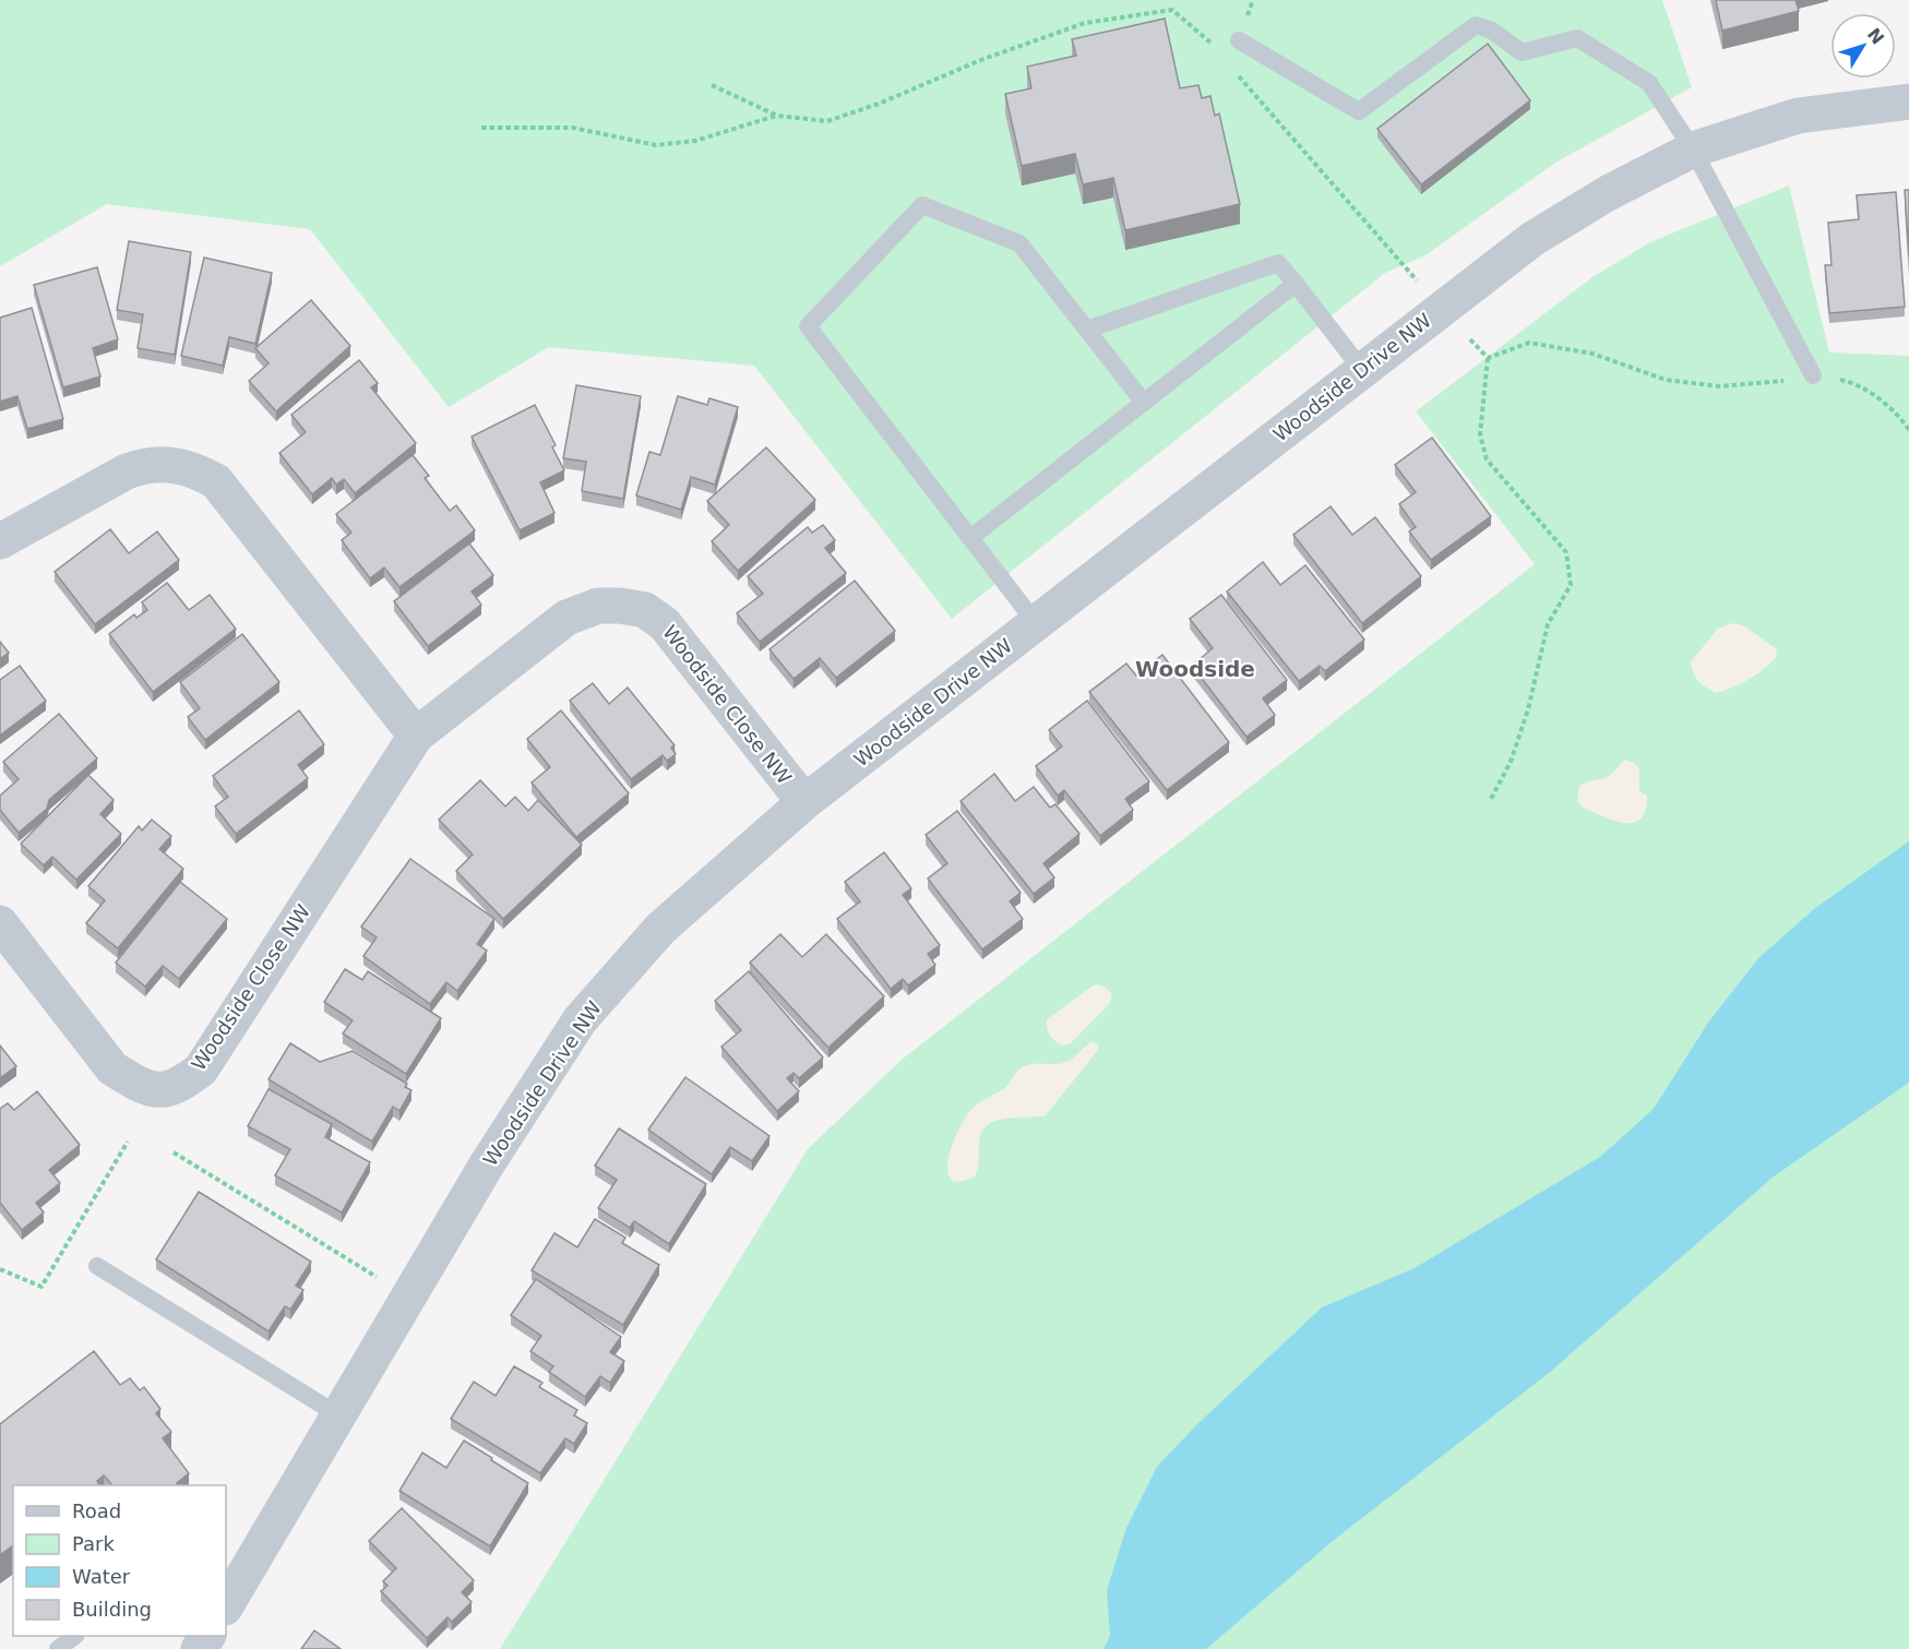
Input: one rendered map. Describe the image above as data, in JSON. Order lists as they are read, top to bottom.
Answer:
{
  "streets": {
    "street": ["Woodside Drive NW", "Woodside Close NW"]
  },
  "crossings": [
    ["Woodside Drive NW", "Woodside Close NW"]
  ],
  "districts": ["Woodside"],
  "legend": [
    "Road",
    "Park",
    "Water",
    "Building"
  ],
  "north": "top right"
}
